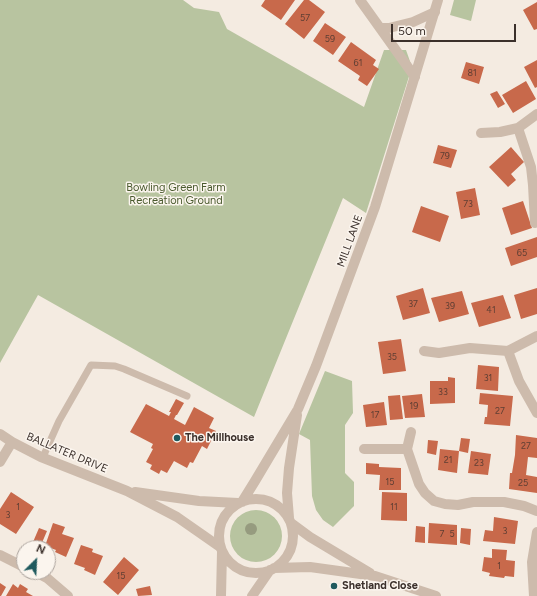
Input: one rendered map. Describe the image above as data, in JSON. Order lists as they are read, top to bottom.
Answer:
{
  "streets": {
    "street": ["MILL LANE", "BALLATER DRIVE"]
  },
  "crossings": [
    ["MILL LANE", "BALLATER DRIVE"]
  ],
  "parks": ["Bowling Green Farm Recreation Ground"],
  "places": ["The Millhouse", "Shetland Close"],
  "house_numbers": [
    "57",
    "59",
    "61",
    "81",
    "79",
    "73",
    "65",
    "37",
    "39",
    "41",
    "35",
    "31",
    "33",
    "19",
    "27",
    "17",
    "27",
    "21",
    "23",
    "15",
    "25",
    "1",
    "11",
    "3",
    "3",
    "7",
    "5",
    "1",
    "15"
  ],
  "scale_bar": "50 m",
  "north": "top right"
}
